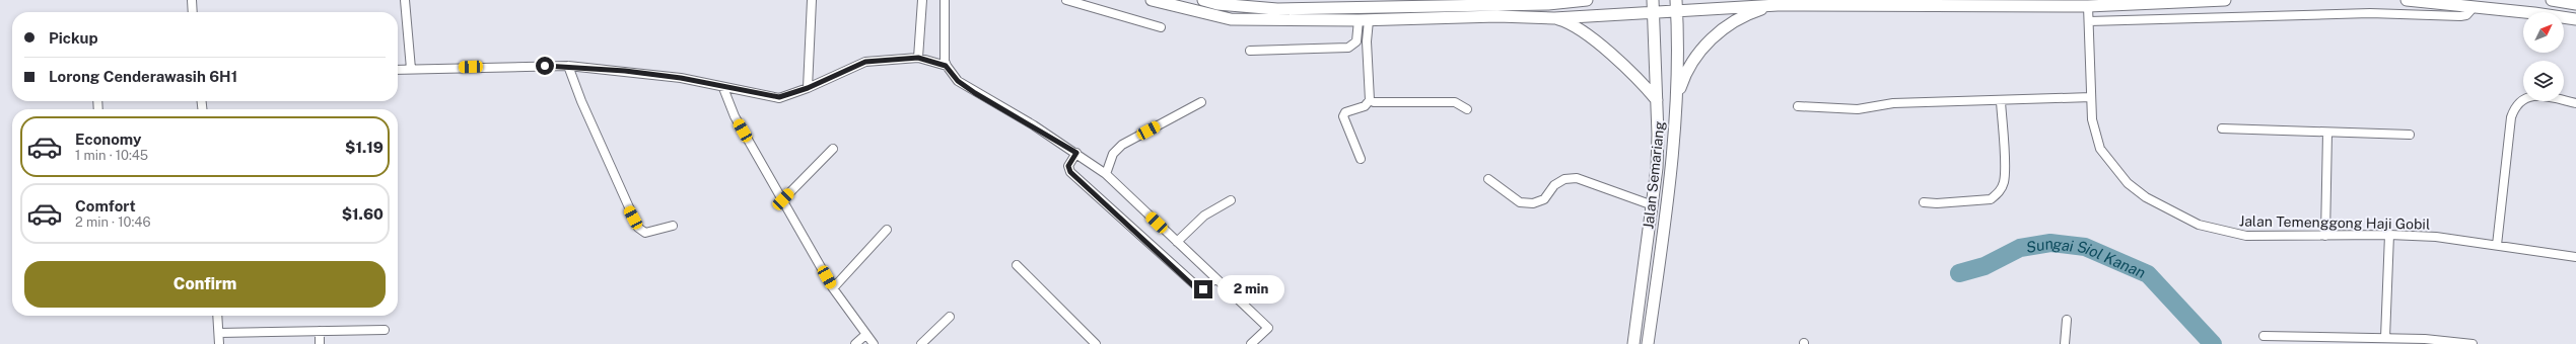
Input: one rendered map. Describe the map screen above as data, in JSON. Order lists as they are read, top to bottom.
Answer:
{
  "streets": {
    "main road": ["Jalan Semariang"],
    "street": ["Jalan Temenggong Haji Gobil"]
  },
  "water": ["Sungai Siol Kanan"],
  "north": "top right",
  "page": {
    "banner": ["Pickup", "Lorong Cenderawasih 6H1"],
    "list": [
      {
        "name": "Economy",
        "note": "1 min · 10:45",
        "value": "$1.19"
      },
      {
        "name": "Comfort",
        "note": "2 min · 10:46",
        "value": "$1.60"
      }
    ],
    "buttons": "Confirm",
    "bubble": "2 min"
  }
}
